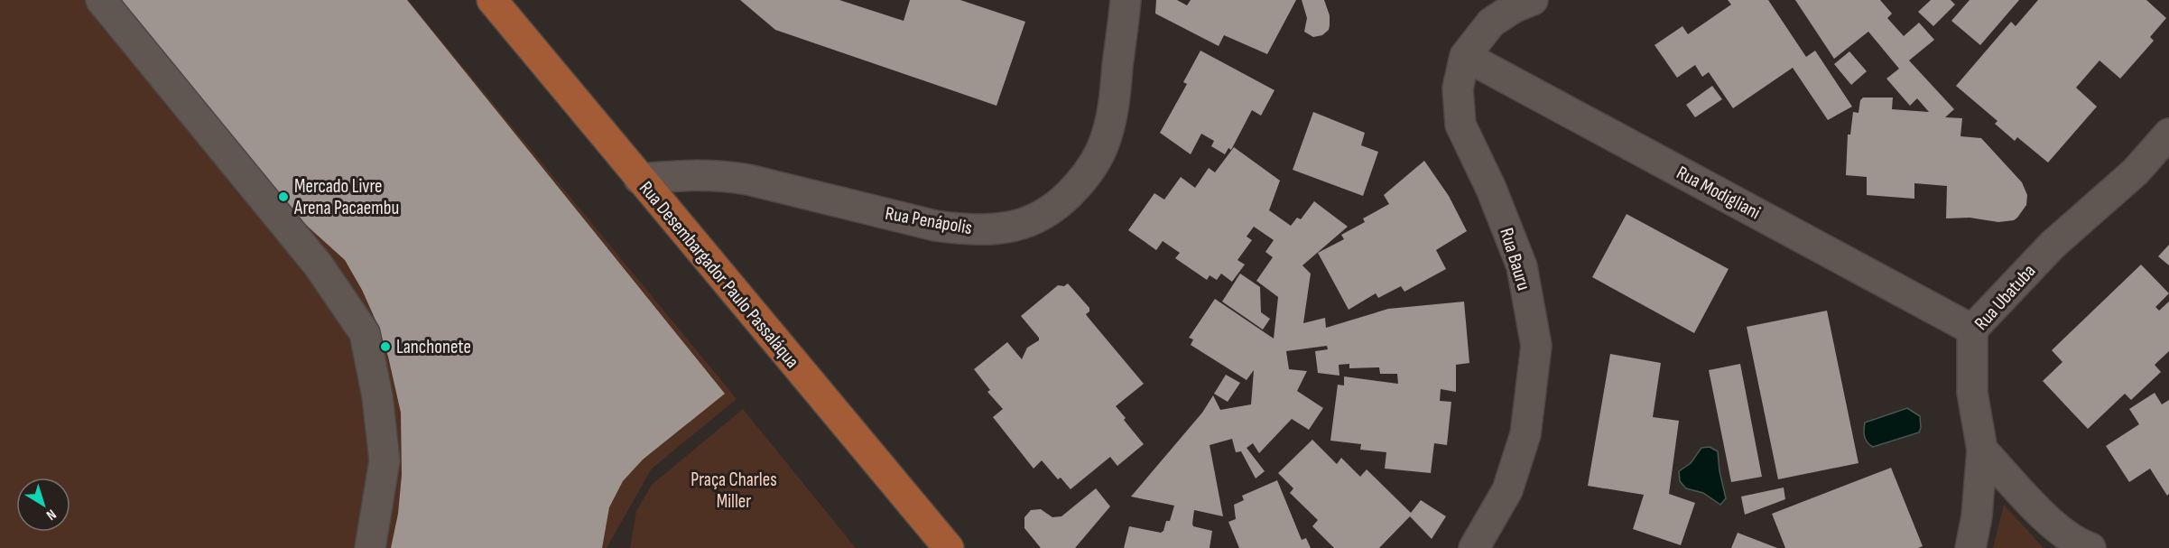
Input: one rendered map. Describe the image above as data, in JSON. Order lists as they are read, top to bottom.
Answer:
{
  "streets": {
    "main road": ["Rua Desembargador Paulo Passaláqua"],
    "street": [
      "Rua Modigliani",
      "Rua Penápolis",
      "Rua Bauru",
      "Rua Ubatuba"
    ]
  },
  "crossings": [
    ["Rua Modigliani", "Rua Bauru"],
    ["Rua Modigliani", "Rua Ubatuba"],
    ["Rua Penápolis", "Rua Desembargador Paulo Passaláqua"]
  ],
  "parks": ["Praça Charles Miller"],
  "places": ["Mercado Livre Arena Pacaembu", "Lanchonete"],
  "north": "bottom right"
}
